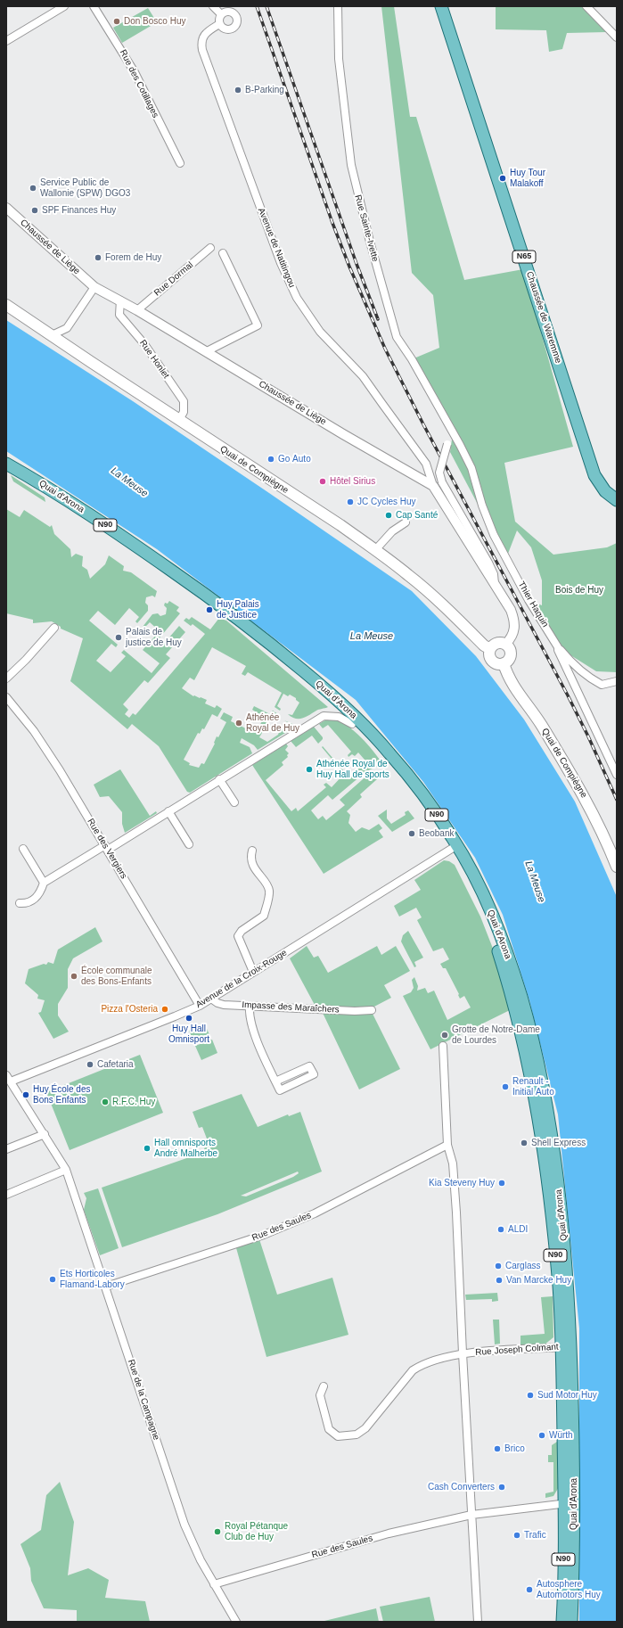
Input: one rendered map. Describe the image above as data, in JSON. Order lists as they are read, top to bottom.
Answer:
{
  "streets": {
    "main road": [
      "N65",
      "Chaussée de Waremme",
      "Quai de Compiègne",
      "Quai d'Arona",
      "N90"
    ],
    "street": [
      "Rue des Cotillages",
      "Rue Sainte-Ivette",
      "Chaussée de Liège",
      "Avenue de Natitingou",
      "Rue Dormal",
      "Rue Honlet",
      "Thier Haquin",
      "Rue des Vergiers",
      "Avenue de la Croix-Rouge",
      "Impasse des Maraîchers",
      "Rue des Saules",
      "Rue Joseph Colmant",
      "Rue de la Campagne"
    ]
  },
  "crossings": [
    ["Rue Sainte-Ivette", "Thier Haquin"],
    ["Chaussée de Liège", "Avenue de Natitingou"],
    ["Chaussée de Liège", "Rue Dormal"],
    ["Chaussée de Liège", "Rue Honlet"],
    ["Chaussée de Liège", "Quai de Compiègne"],
    ["Rue Honlet", "Quai de Compiègne"],
    ["Quai d'Arona", "Avenue de la Croix-Rouge"],
    ["Quai d'Arona", "Rue des Saules"],
    ["Quai d'Arona", "Rue Joseph Colmant"],
    ["Rue des Vergiers", "Avenue de la Croix-Rouge"],
    ["Avenue de la Croix-Rouge", "Impasse des Maraîchers"],
    ["Avenue de la Croix-Rouge", "Rue de la Campagne"],
    ["Rue des Saules", "Rue de la Campagne"]
  ],
  "water": ["La Meuse"],
  "parks": ["Bois de Huy"],
  "places": [
    "Don Bosco Huy",
    "B-Parking",
    "Huy Tour Malakoff",
    "Service Public de Wallonie (SPW) DGO3",
    "SPF Finances Huy",
    "Forem de Huy",
    "Go Auto",
    "Hôtel Sirius",
    "JC Cycles Huy",
    "Cap Santé",
    "Huy Palais de Justice",
    "Palais de justice de Huy",
    "Athénée Royal de Huy",
    "Athénée Royal de Huy Hall de sports",
    "Beobank",
    "École communale des Bons-Enfants",
    "Pizza l'Osteria",
    "Huy Hall Omnisport",
    "Grotte de Notre-Dame de Lourdes",
    "Cafetaria",
    "Renault - Initial Auto",
    "Huy École des Bons Enfants",
    "R.F.C. Huy",
    "Shell Express",
    "Hall omnisports André Malherbe",
    "Kia Steveny Huy",
    "ALDI",
    "Carglass",
    "Ets Horticoles Flamand-Labory",
    "Van Marcke Huy",
    "Sud Motor Huy",
    "Würth",
    "Brico",
    "Cash Converters",
    "Royal Pétanque Club de Huy",
    "Trafic",
    "Autosphere Automotors Huy"
  ]
}
